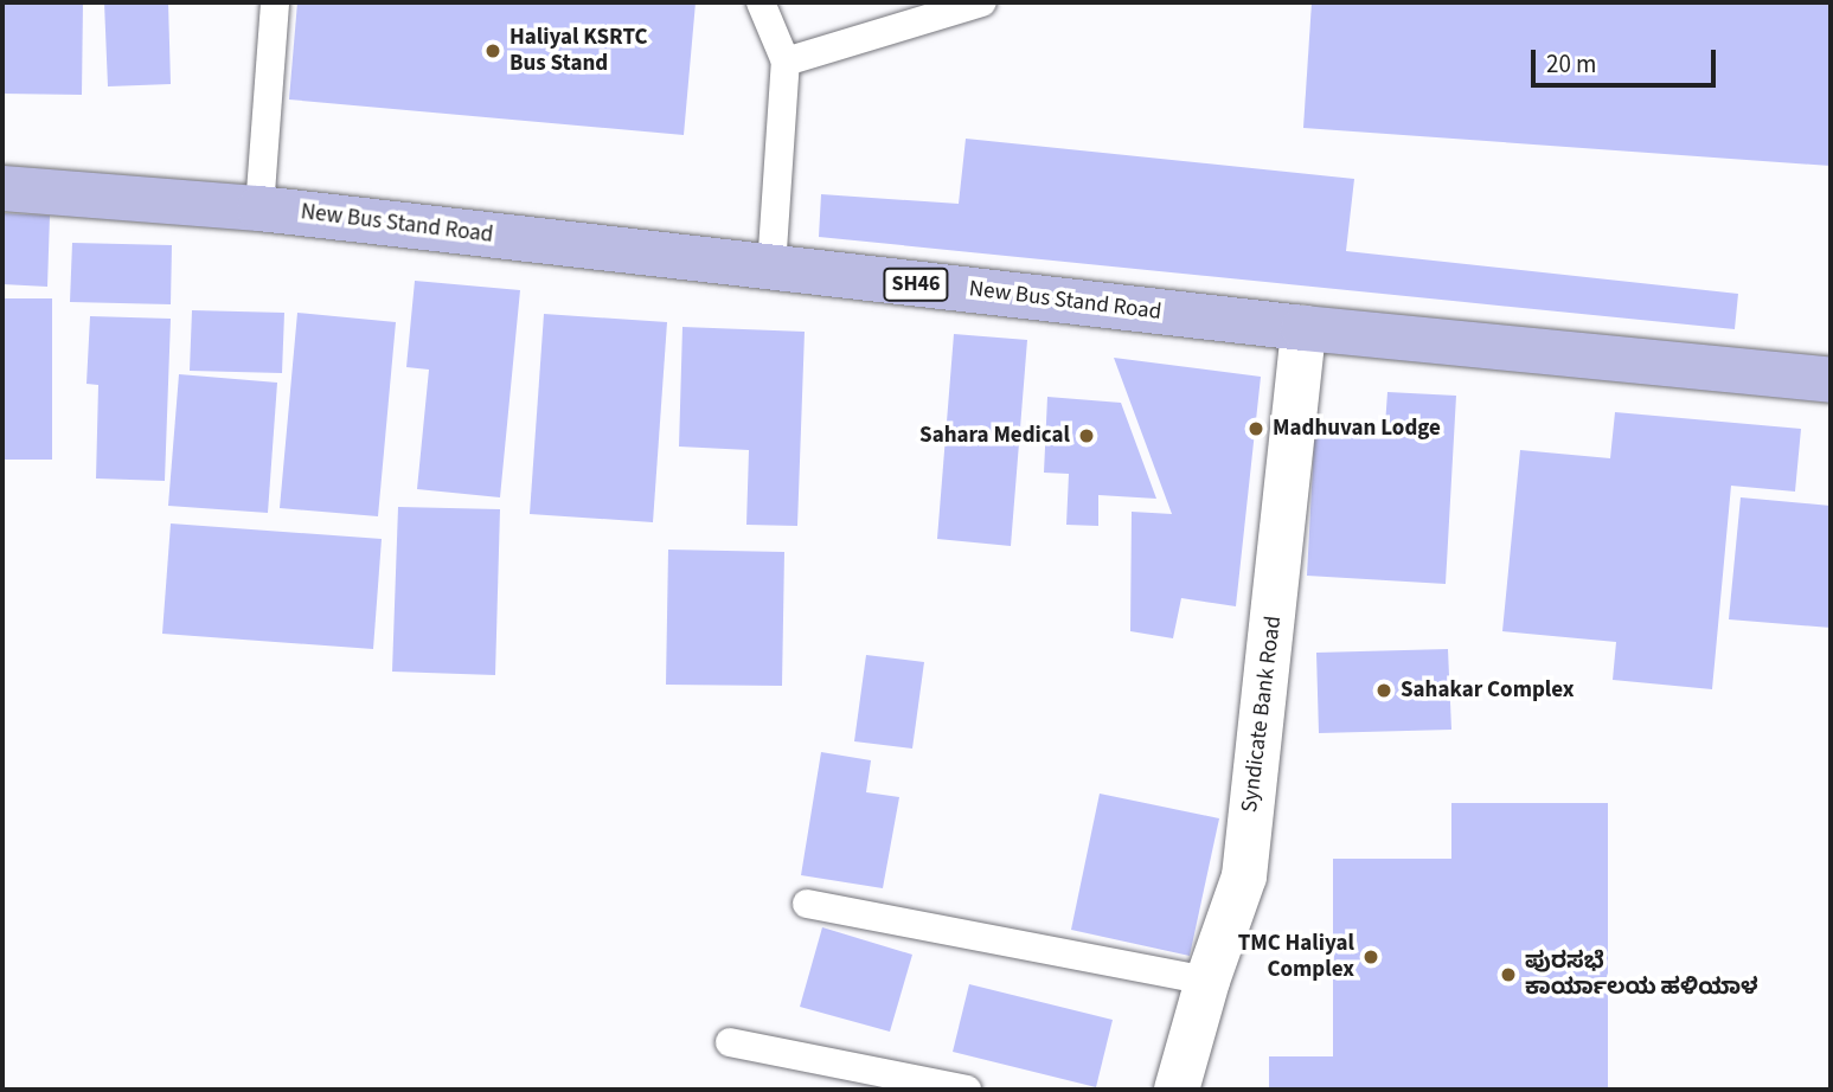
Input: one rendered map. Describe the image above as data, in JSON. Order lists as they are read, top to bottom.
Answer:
{
  "streets": {
    "main road": ["New Bus Stand Road", "SH46"],
    "street": ["Syndicate Bank Road"]
  },
  "crossings": [
    ["New Bus Stand Road", "Syndicate Bank Road"]
  ],
  "places": [
    "Haliyal KSRTC Bus Stand",
    "Madhuvan Lodge",
    "Sahara Medical",
    "Sahakar Complex",
    "TMC Haliyal Complex",
    "ಪುರಸಭೆ ಕಾರ್ಯಾಲಯ ಹಳಿಯಾಳ"
  ],
  "scale_bar": "20 m"
}
